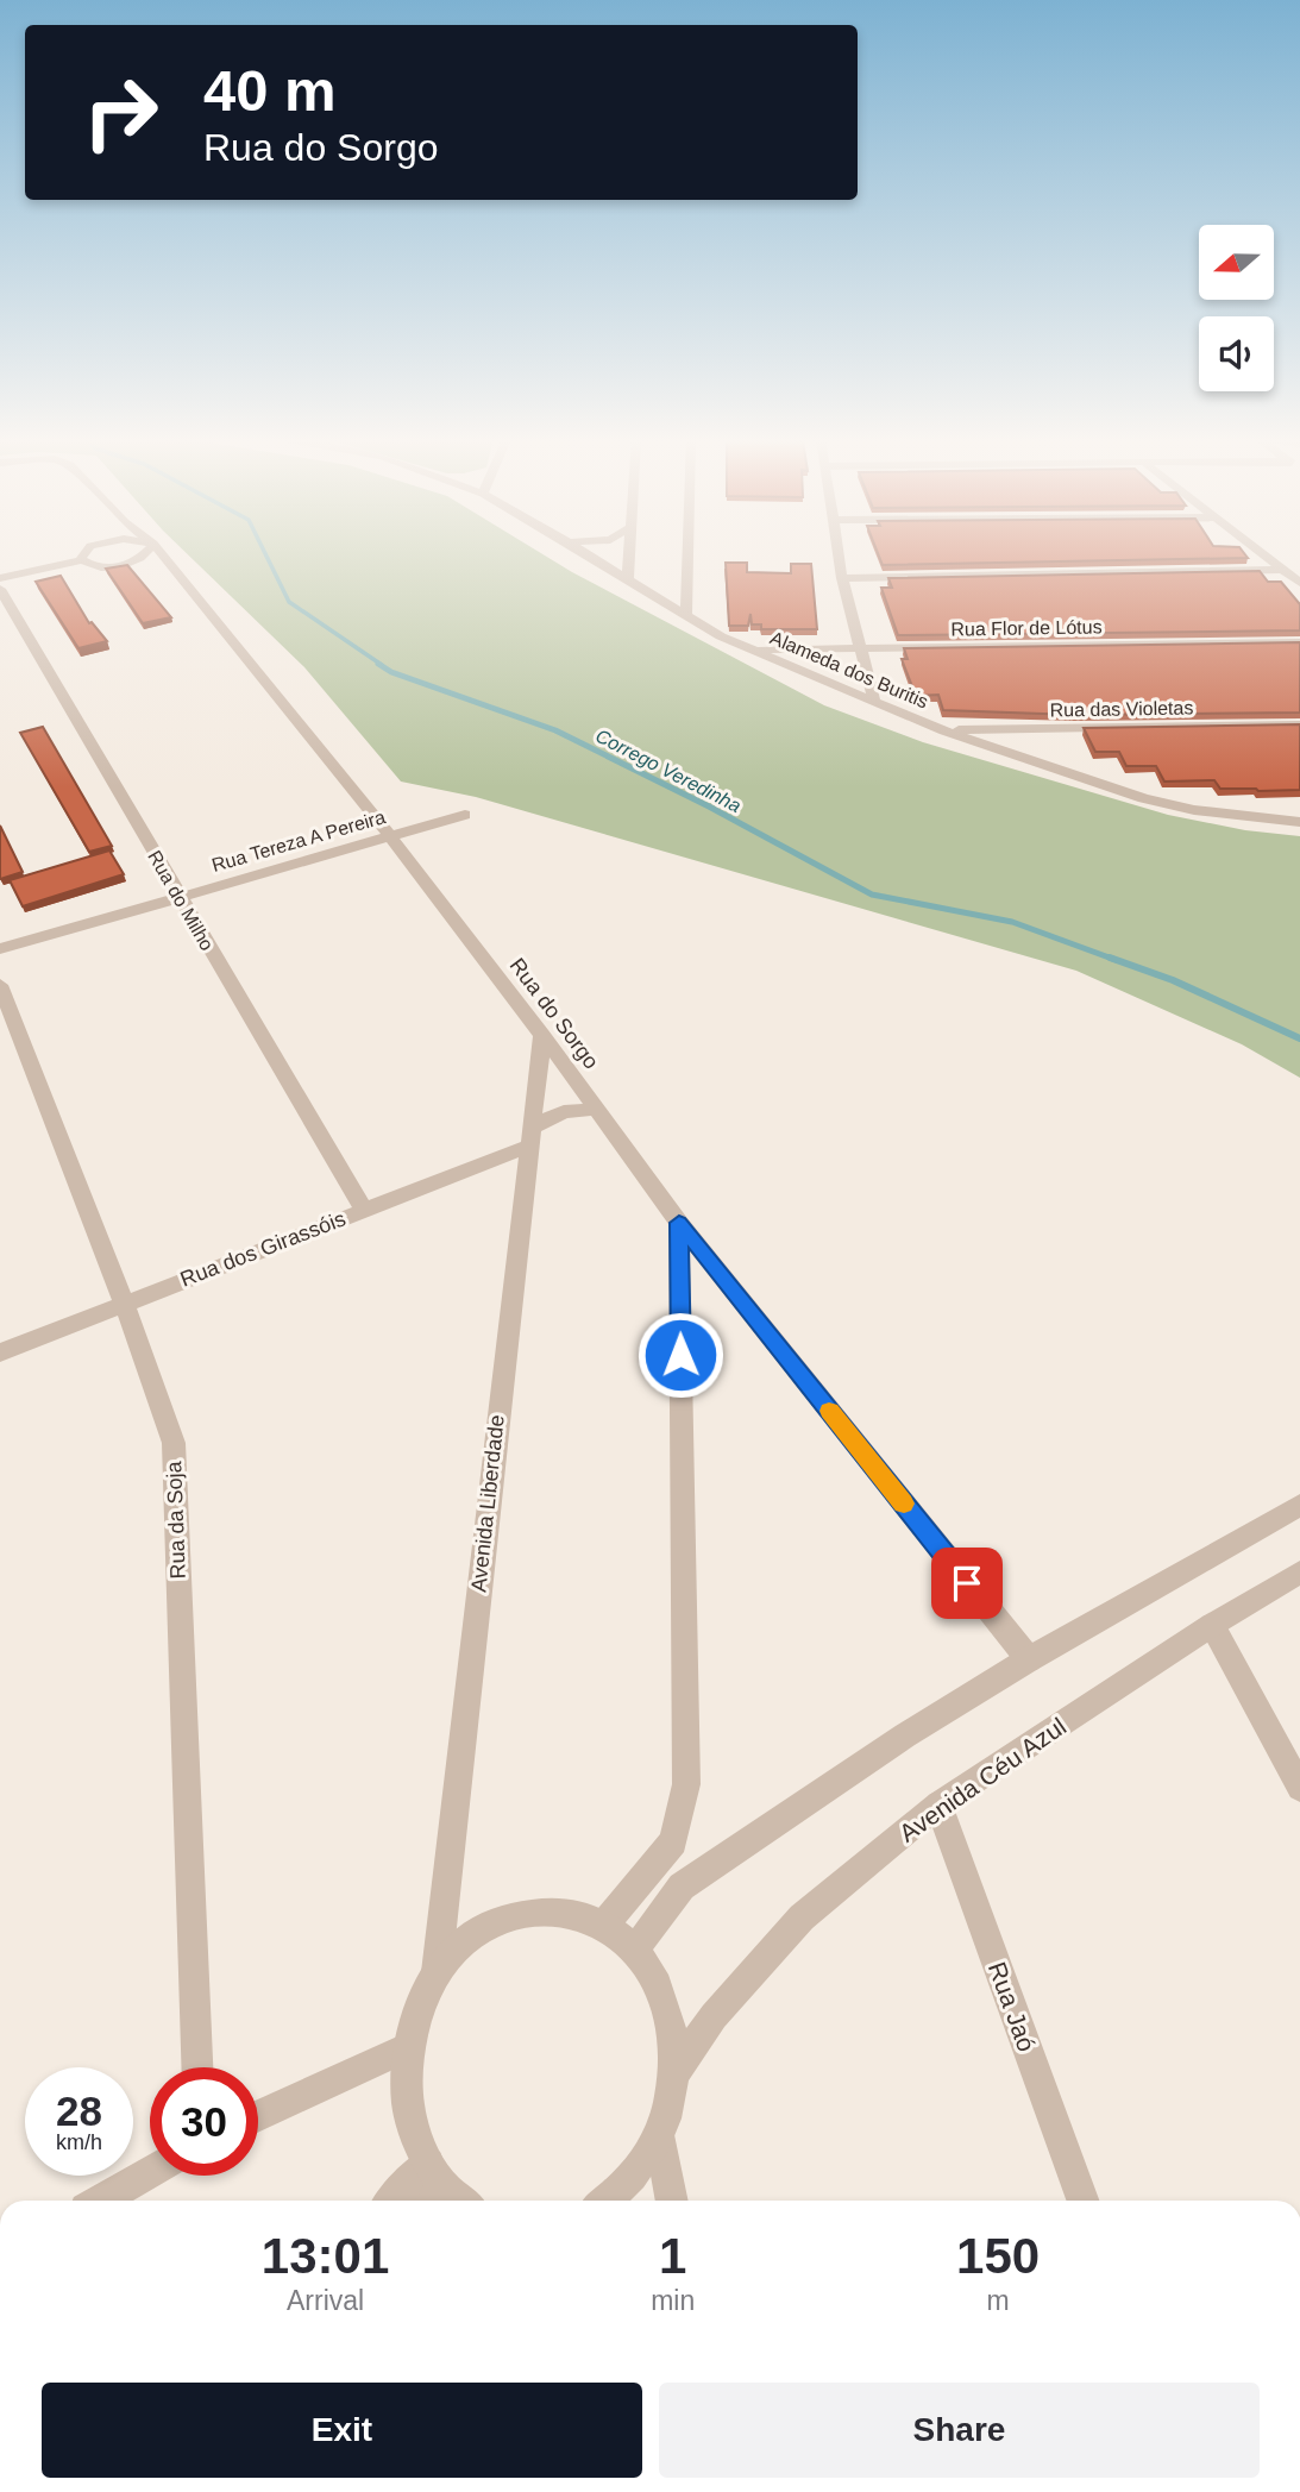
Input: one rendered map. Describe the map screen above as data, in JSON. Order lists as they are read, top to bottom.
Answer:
{
  "streets": {
    "street": [
      "Rua Flor de Lótus",
      "Alameda dos Buritis",
      "Rua das Violetas",
      "Rua Tereza A Pereira",
      "Rua do Milho",
      "Rua do Sorgo",
      "Rua dos Girassóis",
      "Avenida Liberdade",
      "Rua da Soja",
      "Avenida Céu Azul",
      "Rua Jaó"
    ]
  },
  "crossings": [
    ["Rua Flor de Lótus", "Alameda dos Buritis"],
    ["Alameda dos Buritis", "Rua das Violetas"],
    ["Rua Tereza A Pereira", "Rua do Milho"],
    ["Rua Tereza A Pereira", "Rua do Sorgo"],
    ["Rua do Milho", "Rua dos Girassóis"],
    ["Rua do Sorgo", "Rua dos Girassóis"],
    ["Rua do Sorgo", "Avenida Liberdade"],
    ["Rua dos Girassóis", "Avenida Liberdade"],
    ["Rua dos Girassóis", "Rua da Soja"],
    ["Avenida Céu Azul", "Rua Jaó"]
  ],
  "water": ["Corrego Veredinha"],
  "north": "left",
  "page": {
    "turn": ["40 m", "Rua do Sorgo"],
    "speed": "28 km/h",
    "limit": "30",
    "eta": [
      "13:01",
      "Arrival",
      "1",
      "min",
      "150",
      "m"
    ],
    "buttons": ["Exit", "Share"]
  }
}
